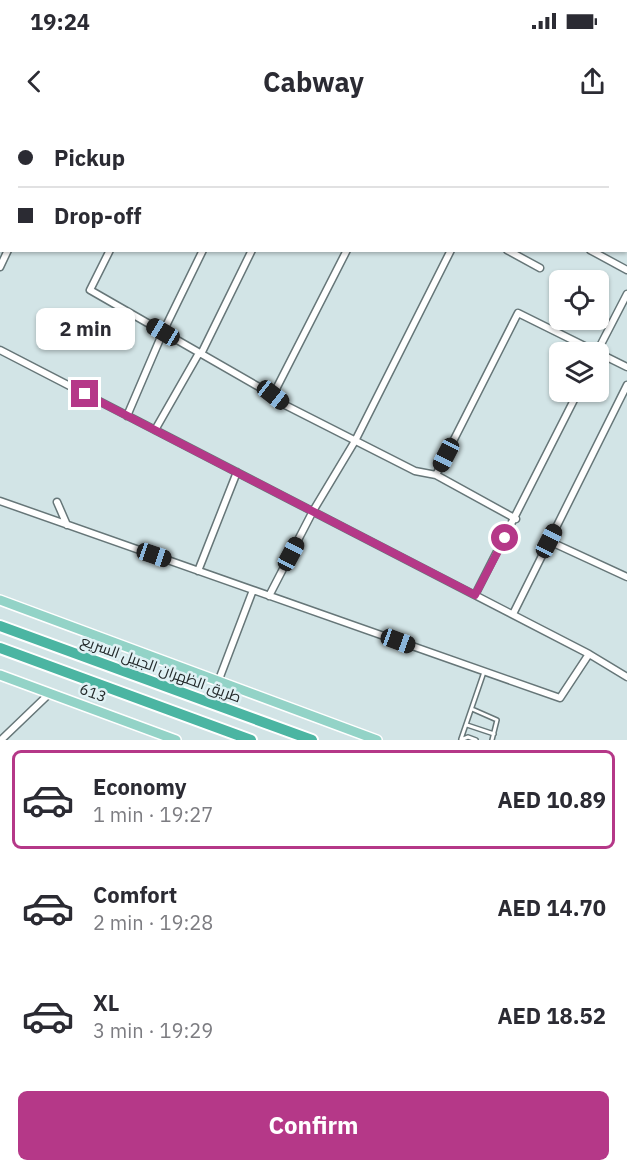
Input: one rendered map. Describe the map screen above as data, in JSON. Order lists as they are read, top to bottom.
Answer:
{
  "streets": {
    "highway": ["طريق الظهران الجبيل السريع", "613"]
  },
  "page": {
    "status": "19:24",
    "header": "Cabway",
    "banner": ["Pickup", "Drop-off"],
    "bubble": "2 min",
    "list": [
      {
        "name": "Economy",
        "note": "1 min · 19:27",
        "value": "AED 10.89"
      },
      {
        "name": "Comfort",
        "note": "2 min · 19:28",
        "value": "AED 14.70"
      },
      {
        "name": "XL",
        "note": "3 min · 19:29",
        "value": "AED 18.52"
      }
    ],
    "buttons": "Confirm"
  }
}
